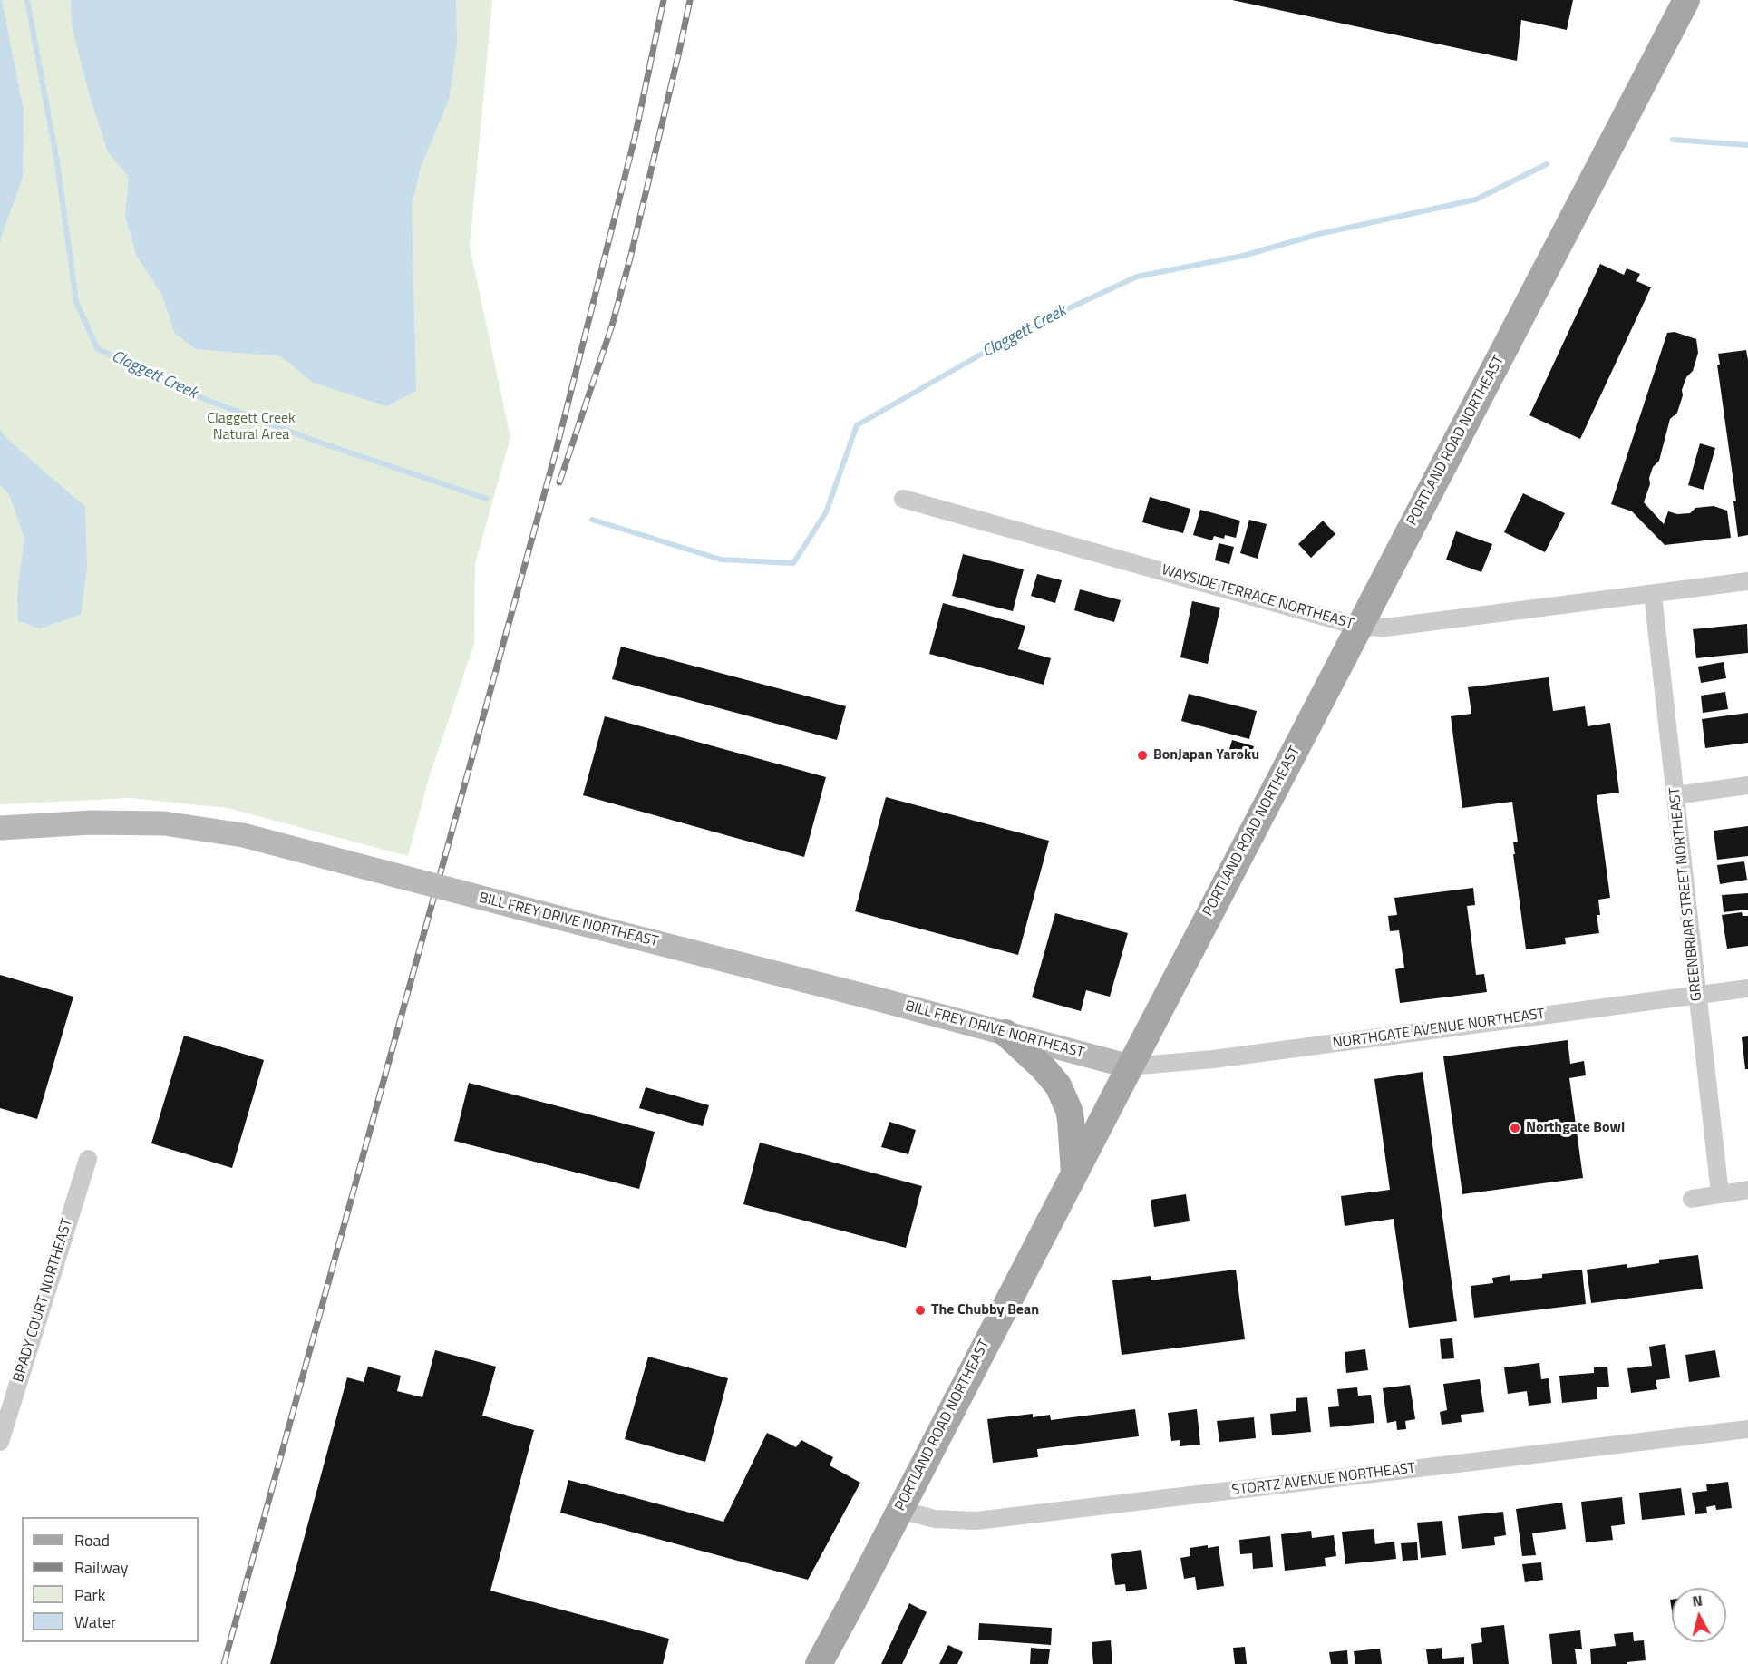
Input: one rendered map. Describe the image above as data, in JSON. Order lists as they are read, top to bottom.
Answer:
{
  "streets": {
    "main road": ["PORTLAND ROAD NORTHEAST"],
    "street": [
      "WAYSIDE TERRACE NORTHEAST",
      "GREENBRIAR STREET NORTHEAST",
      "BILL FREY DRIVE NORTHEAST",
      "NORTHGATE AVENUE NORTHEAST",
      "BRADY COURT NORTHEAST",
      "STORTZ AVENUE NORTHEAST"
    ]
  },
  "crossings": [
    ["PORTLAND ROAD NORTHEAST", "WAYSIDE TERRACE NORTHEAST"],
    ["PORTLAND ROAD NORTHEAST", "BILL FREY DRIVE NORTHEAST"],
    ["PORTLAND ROAD NORTHEAST", "NORTHGATE AVENUE NORTHEAST"],
    ["PORTLAND ROAD NORTHEAST", "STORTZ AVENUE NORTHEAST"],
    ["WAYSIDE TERRACE NORTHEAST", "GREENBRIAR STREET NORTHEAST"],
    ["GREENBRIAR STREET NORTHEAST", "NORTHGATE AVENUE NORTHEAST"],
    ["BILL FREY DRIVE NORTHEAST", "NORTHGATE AVENUE NORTHEAST"]
  ],
  "water": ["Claggett Creek"],
  "parks": ["Claggett Creek Natural Area"],
  "places": ["BonJapan Yaroku", "Northgate Bowl", "The Chubby Bean"],
  "legend": [
    "Road",
    "Railway",
    "Park",
    "Water"
  ],
  "north": "top"
}
